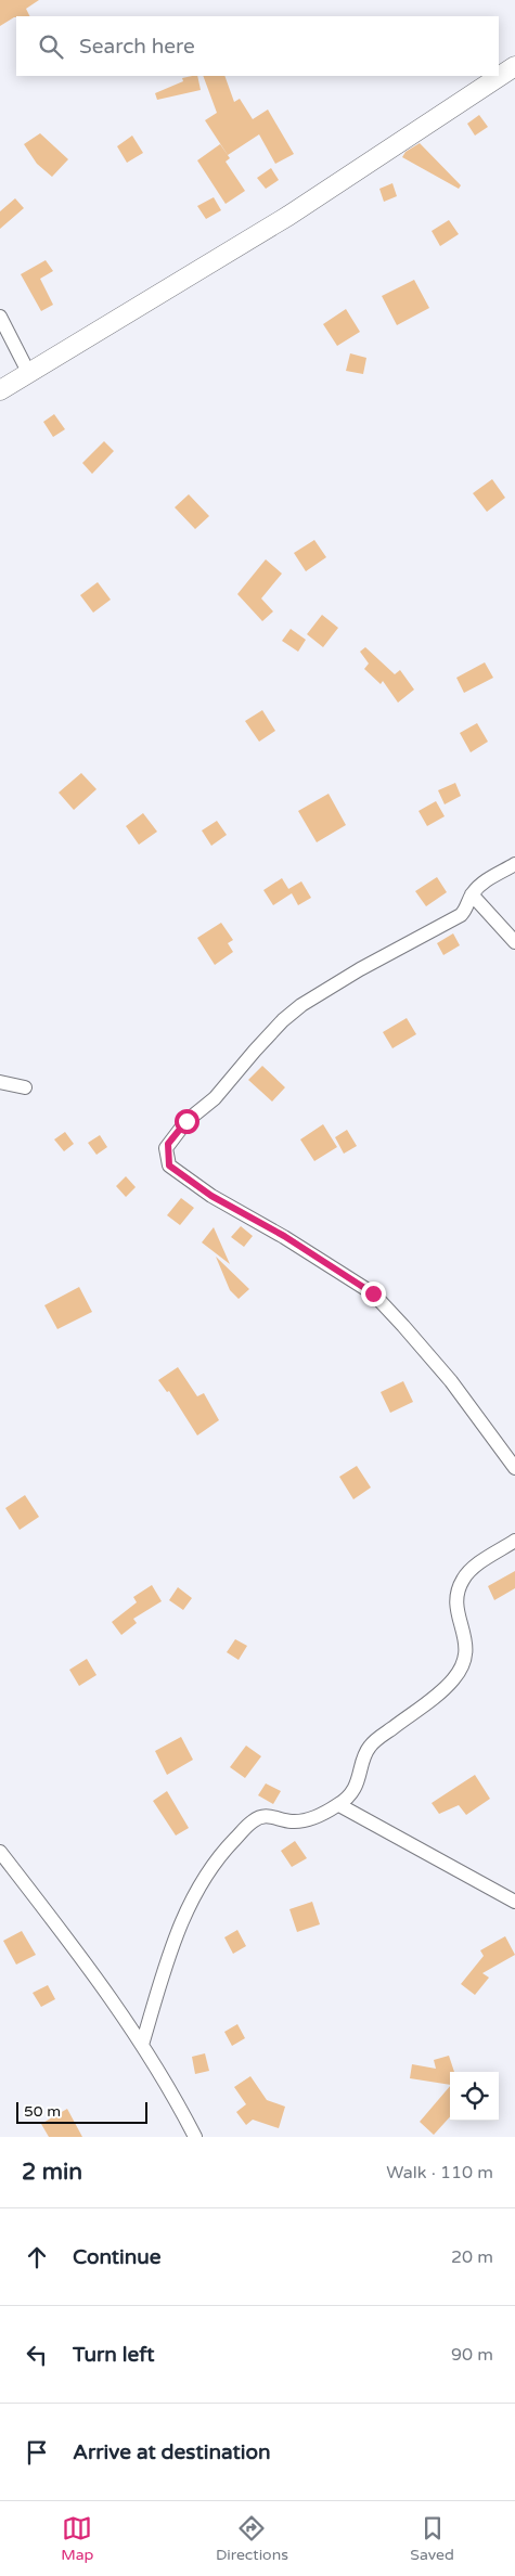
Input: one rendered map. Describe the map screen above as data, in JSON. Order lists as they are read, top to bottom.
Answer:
{
  "scale_bar": "50 m",
  "page": {
    "search": "Search here",
    "scale": "50 m",
    "heading": ["2 min", "Walk · 110 m"],
    "list": [
      ["Continue", "20 m"],
      ["Turn left", "90 m"],
      "Arrive at destination"
    ],
    "nav": ["Map", "Directions", "Saved"]
  }
}
